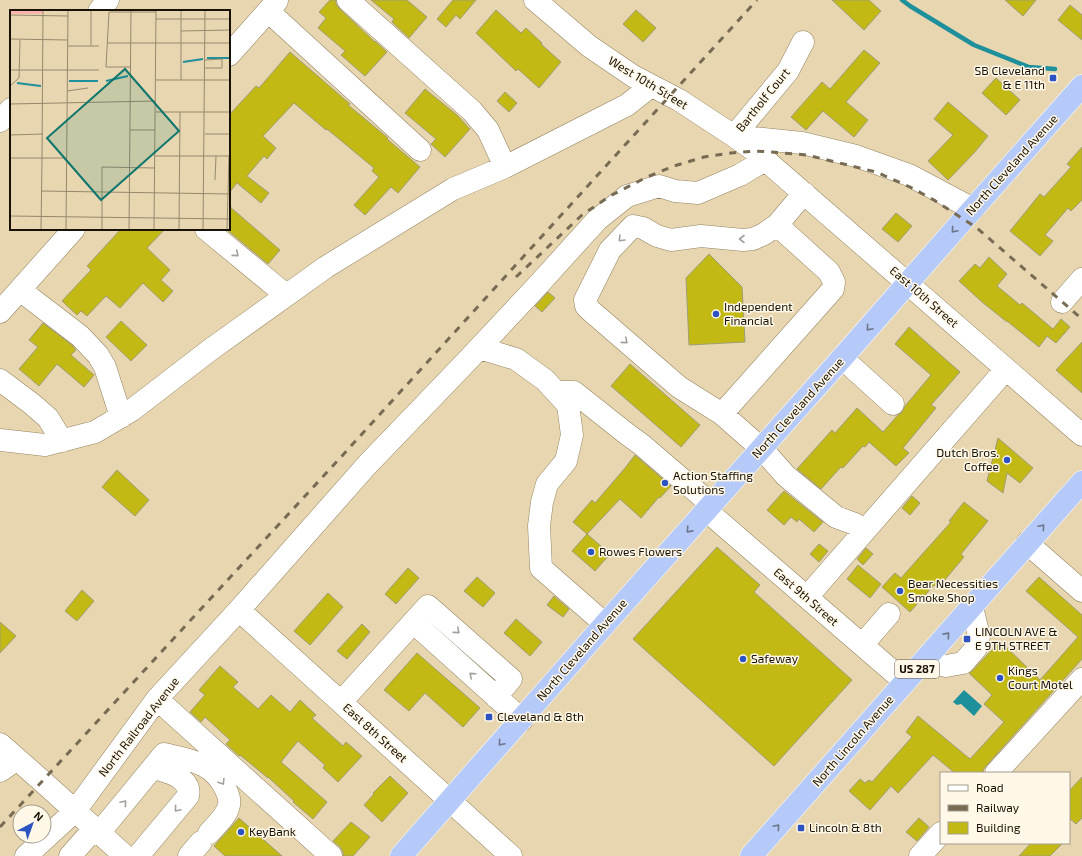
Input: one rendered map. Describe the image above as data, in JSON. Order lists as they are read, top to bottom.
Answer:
{
  "streets": {
    "highway": ["North Cleveland Avenue", "US 287", "North Lincoln Avenue"],
    "street": [
      "West 10th Street",
      "Bartholf Court",
      "East 10th Street",
      "East 9th Street",
      "North Railroad Avenue",
      "East 8th Street"
    ]
  },
  "crossings": [
    ["West 10th Street", "Bartholf Court"],
    ["West 10th Street", "East 10th Street"],
    ["West 10th Street", "North Railroad Avenue"],
    ["North Cleveland Avenue", "East 10th Street"],
    ["North Cleveland Avenue", "East 9th Street"],
    ["North Cleveland Avenue", "East 8th Street"],
    ["East 10th Street", "North Railroad Avenue"],
    ["East 9th Street", "North Lincoln Avenue"],
    ["North Railroad Avenue", "East 8th Street"]
  ],
  "one_way": ["North Cleveland Avenue", "North Lincoln Avenue"],
  "places": {
    "transit": [
      "SB Cleveland & E 11th",
      "LINCOLN AVE & E 9TH STREET",
      "Cleveland & 8th",
      "Lincoln & 8th"
    ],
    "other": [
      "Independent Financial",
      "Dutch Bros. Coffee",
      "Action Staffing Solutions",
      "Rowes Flowers",
      "Bear Necessities Smoke Shop",
      "Safeway",
      "Kings Court Motel",
      "KeyBank"
    ]
  },
  "legend": ["Road", "Railway", "Building"],
  "north": "top right"
}
